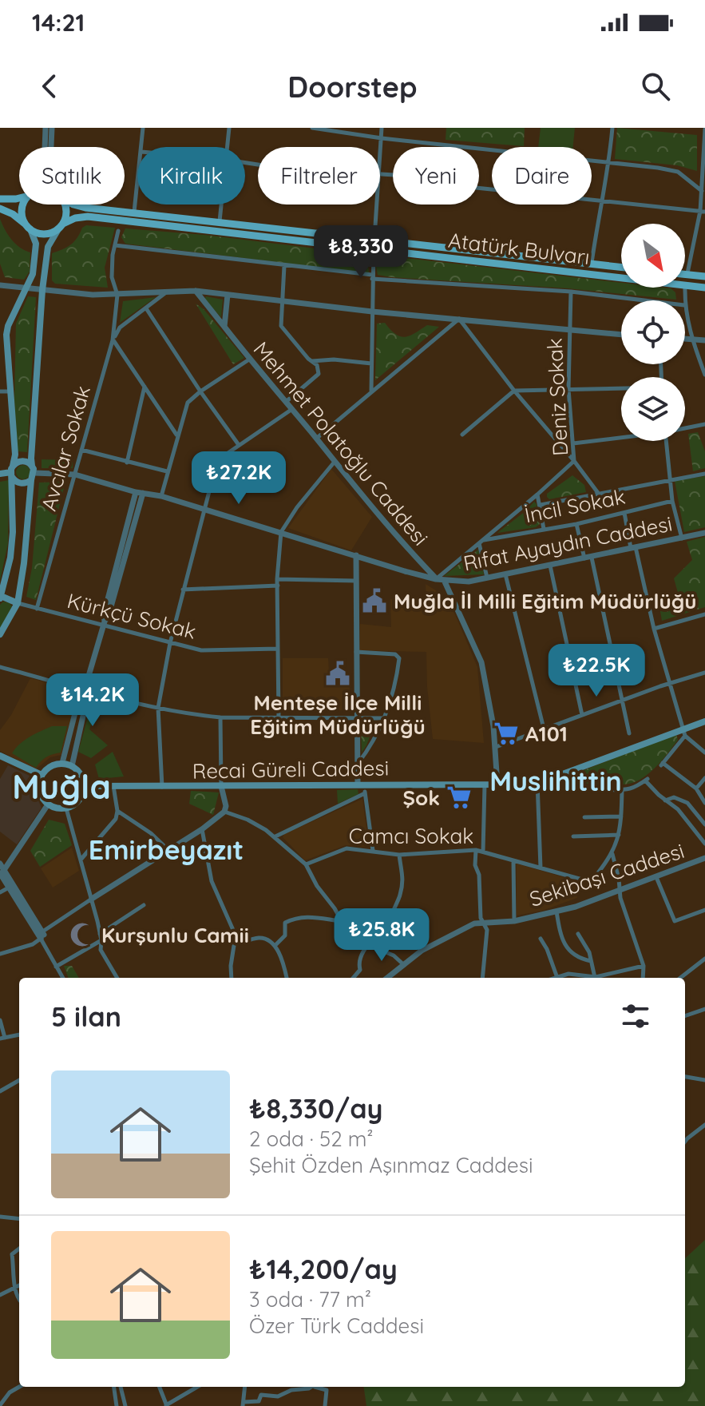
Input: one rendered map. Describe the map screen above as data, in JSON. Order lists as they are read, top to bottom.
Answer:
{
  "streets": {
    "main road": ["Atatürk Bulvarı", "Recai Güreli Caddesi"],
    "street": [
      "Deniz Sokak",
      "Mehmet Polatoğlu Caddesi",
      "Avcılar Sokak",
      "İncil Sokak",
      "Rıfat Ayaydın Caddesi",
      "Kürkçü Sokak",
      "Camcı Sokak",
      "Sekibaşı Caddesi"
    ]
  },
  "crossings": [
    ["Mehmet Polatoğlu Caddesi", "Rıfat Ayaydın Caddesi"],
    ["Avcılar Sokak", "Rıfat Ayaydın Caddesi"],
    ["Avcılar Sokak", "Kürkçü Sokak"]
  ],
  "districts": ["Muslihittin", "Muğla", "Emirbeyazıt"],
  "places": {
    "public building": ["Muğla İl Milli Eğitim Müdürlüğü", "Menteşe İlçe Milli Eğitim Müdürlüğü"],
    "supermarket": ["A101", "Şok"],
    "mosque": ["Kurşunlu Camii"]
  },
  "north": "bottom right",
  "page": {
    "status": "14:21",
    "header": "Doorstep",
    "chip": [
      "Satılık",
      "Kiralık",
      "Filtreler",
      "Yeni",
      "Daire"
    ],
    "price": [
      "₺8,330",
      "₺27.2K",
      "₺22.5K",
      "₺14.2K",
      "₺25.8K"
    ],
    "heading": "5 ilan",
    "list": [
      {
        "name": "₺8,330/ay",
        "note": "2 oda · 52 m² · Şehit Özden Aşınmaz Caddesi"
      },
      {
        "name": "₺14,200/ay",
        "note": "3 oda · 77 m² · Özer Türk Caddesi"
      }
    ]
  }
}
